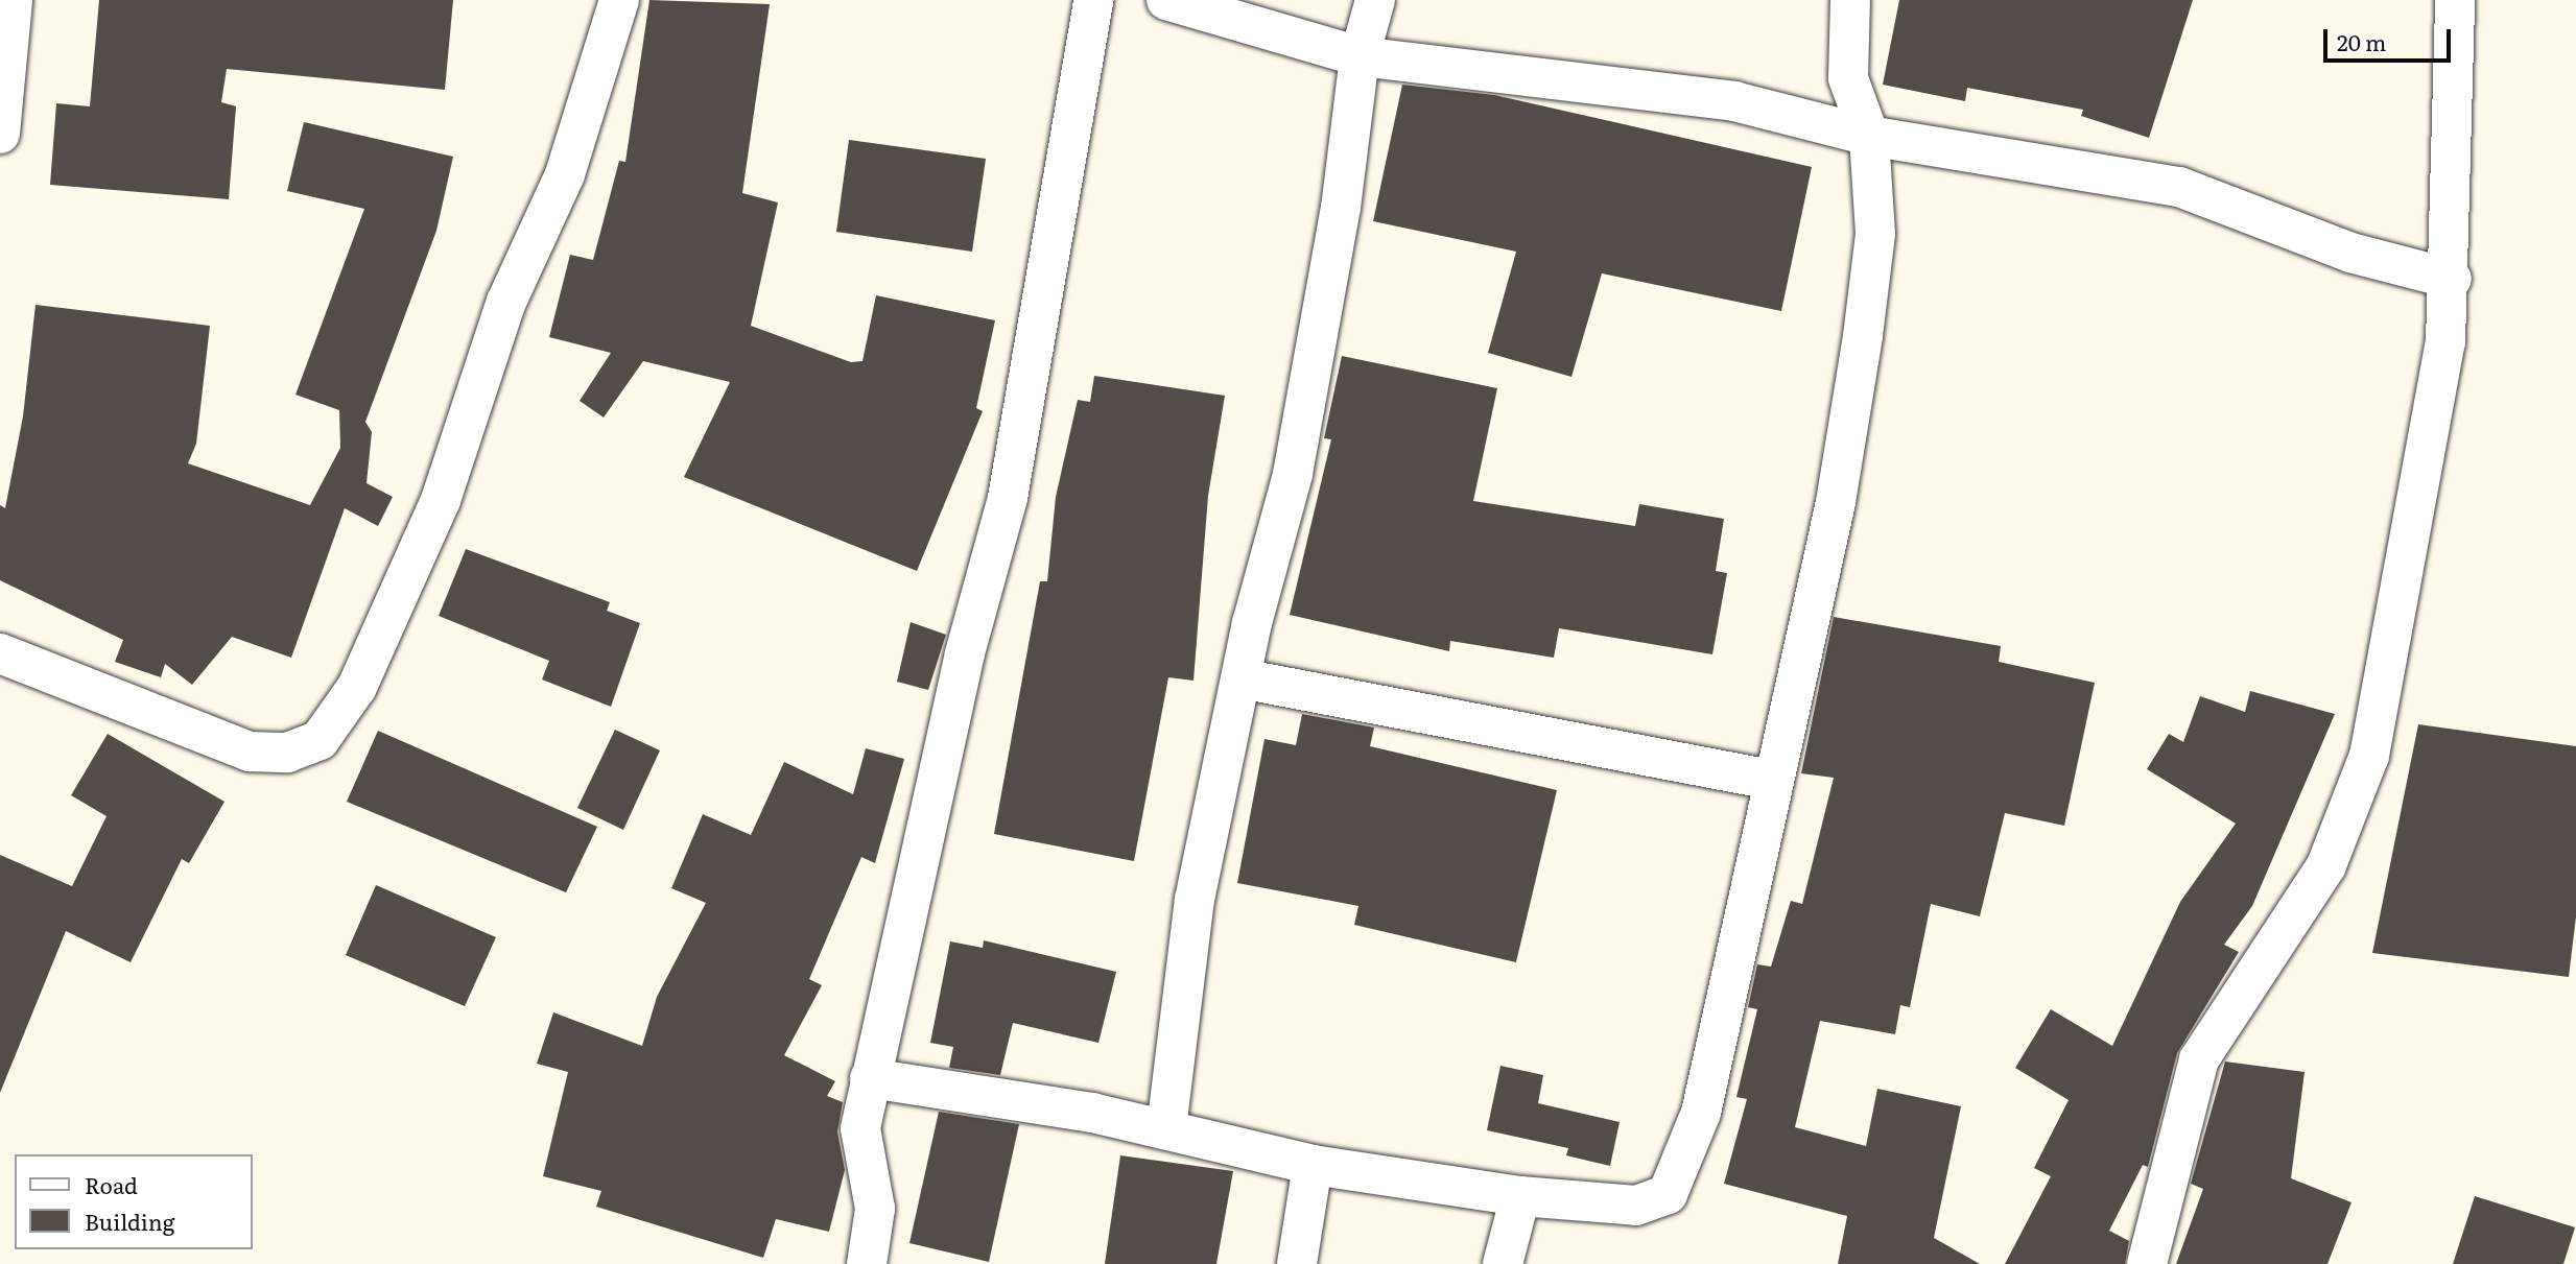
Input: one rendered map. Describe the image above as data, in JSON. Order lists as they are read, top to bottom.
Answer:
{
  "legend": ["Road", "Building"],
  "scale_bar": "20 m"
}
